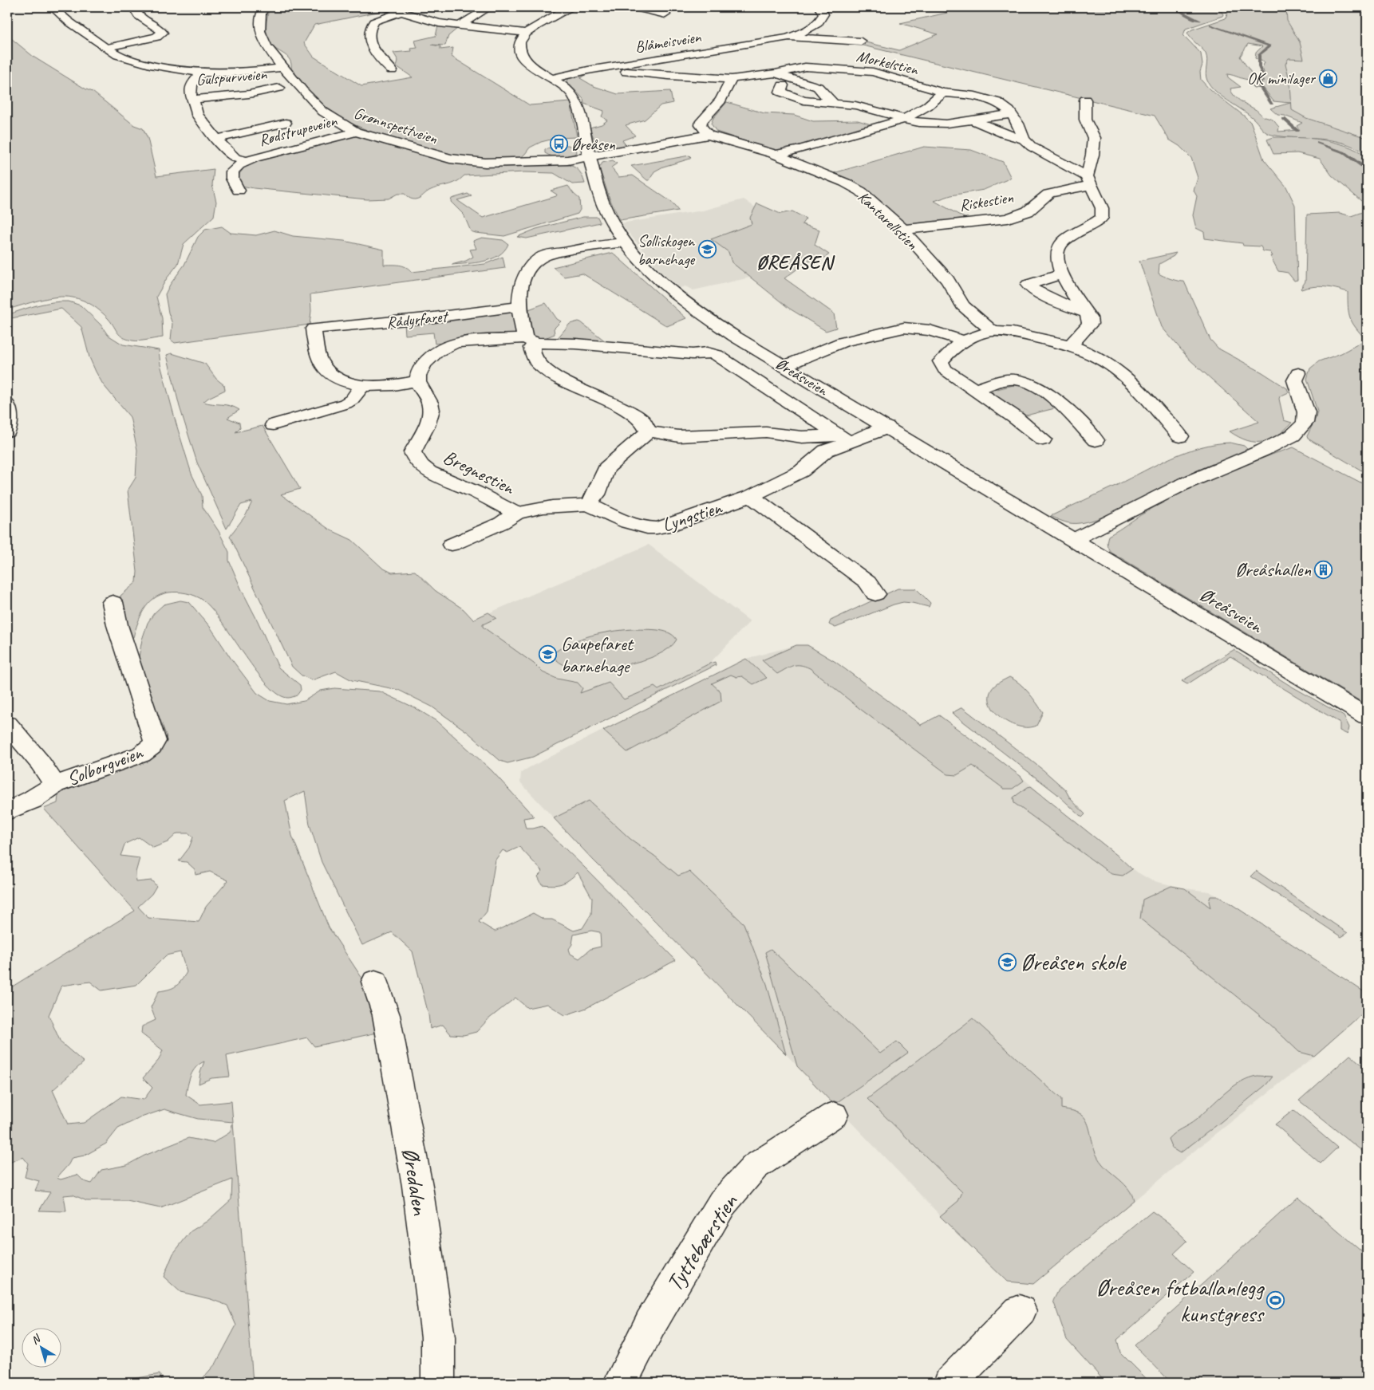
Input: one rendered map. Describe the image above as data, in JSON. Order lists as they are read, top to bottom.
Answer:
{
  "streets": {
    "street": [
      "Blåmeisveien",
      "Morkelstien",
      "Gulspurvveien",
      "Grønnspettveien",
      "Rødstrupeveien",
      "Riskestien",
      "Kantarellstien",
      "Rådyrfaret",
      "Øreåsveien",
      "Bregnestien",
      "Lyngstien",
      "Solborgveien",
      "Øredalen",
      "Tyttebærstien"
    ]
  },
  "crossings": [
    ["Blåmeisveien", "Øreåsveien"],
    ["Gulspurvveien", "Rødstrupeveien"],
    ["Grønnspettveien", "Rødstrupeveien"],
    ["Grønnspettveien", "Kantarellstien"],
    ["Grønnspettveien", "Øreåsveien"],
    ["Riskestien", "Kantarellstien"],
    ["Kantarellstien", "Øreåsveien"],
    ["Øreåsveien", "Lyngstien"],
    ["Bregnestien", "Lyngstien"]
  ],
  "districts": ["ØREÅSEN"],
  "places": {
    "shop": ["OK minilager"],
    "bus stop": ["Øreåsen"],
    "school or university": ["Solliskogen barnehage", "Gaupefaret barnehage", "Øreåsen skole"],
    "building": ["Øreåshallen"],
    "sports": ["Øreåsen fotballanlegg kunstgress"]
  },
  "north": "top left"
}
